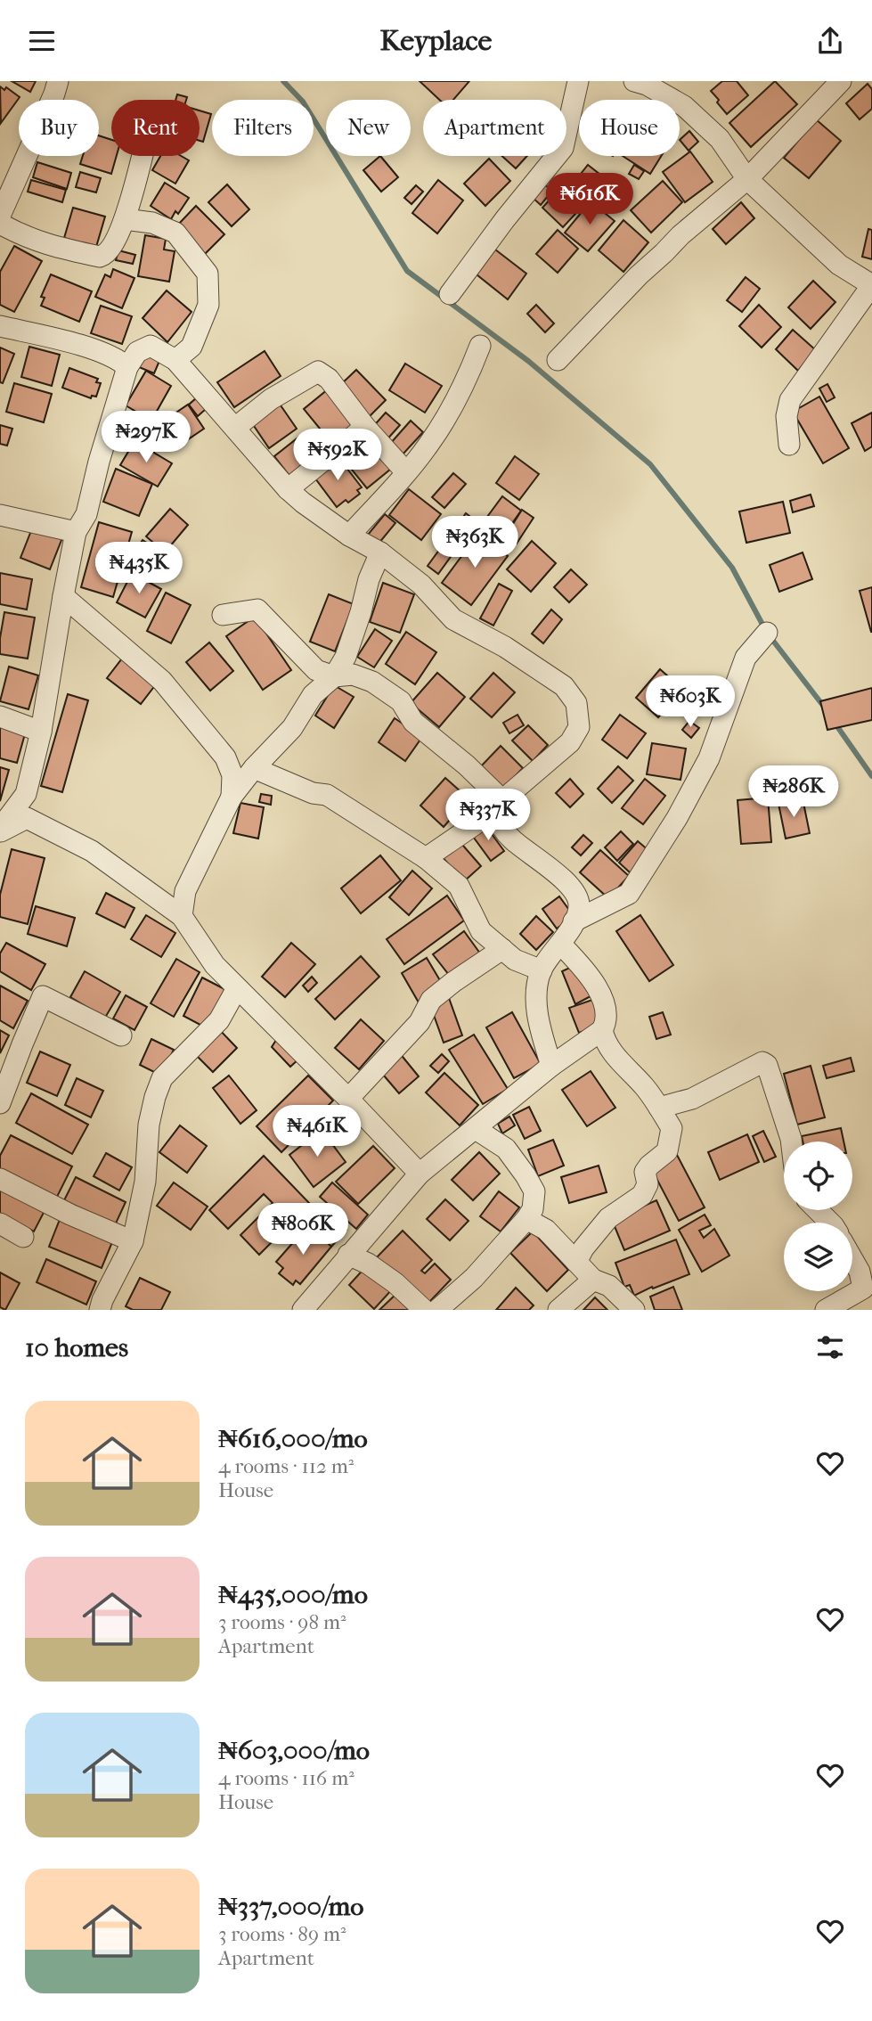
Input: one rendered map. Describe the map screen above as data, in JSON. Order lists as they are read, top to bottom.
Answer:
{
  "page": {
    "header": "Keyplace",
    "chip": [
      "Buy",
      "Rent",
      "Filters",
      "New",
      "Apartment",
      "House"
    ],
    "price": [
      "₦616K",
      "₦297K",
      "₦592K",
      "₦363K",
      "₦435K",
      "₦603K",
      "₦286K",
      "₦337K",
      "₦461K",
      "₦806K"
    ],
    "heading": "10 homes",
    "list": [
      {
        "name": "₦616,000/mo",
        "note": "4 rooms · 112 m² · House"
      },
      {
        "name": "₦435,000/mo",
        "note": "3 rooms · 98 m² · Apartment"
      },
      {
        "name": "₦603,000/mo",
        "note": "4 rooms · 116 m² · House"
      },
      {
        "name": "₦337,000/mo",
        "note": "3 rooms · 89 m² · Apartment"
      }
    ]
  }
}
